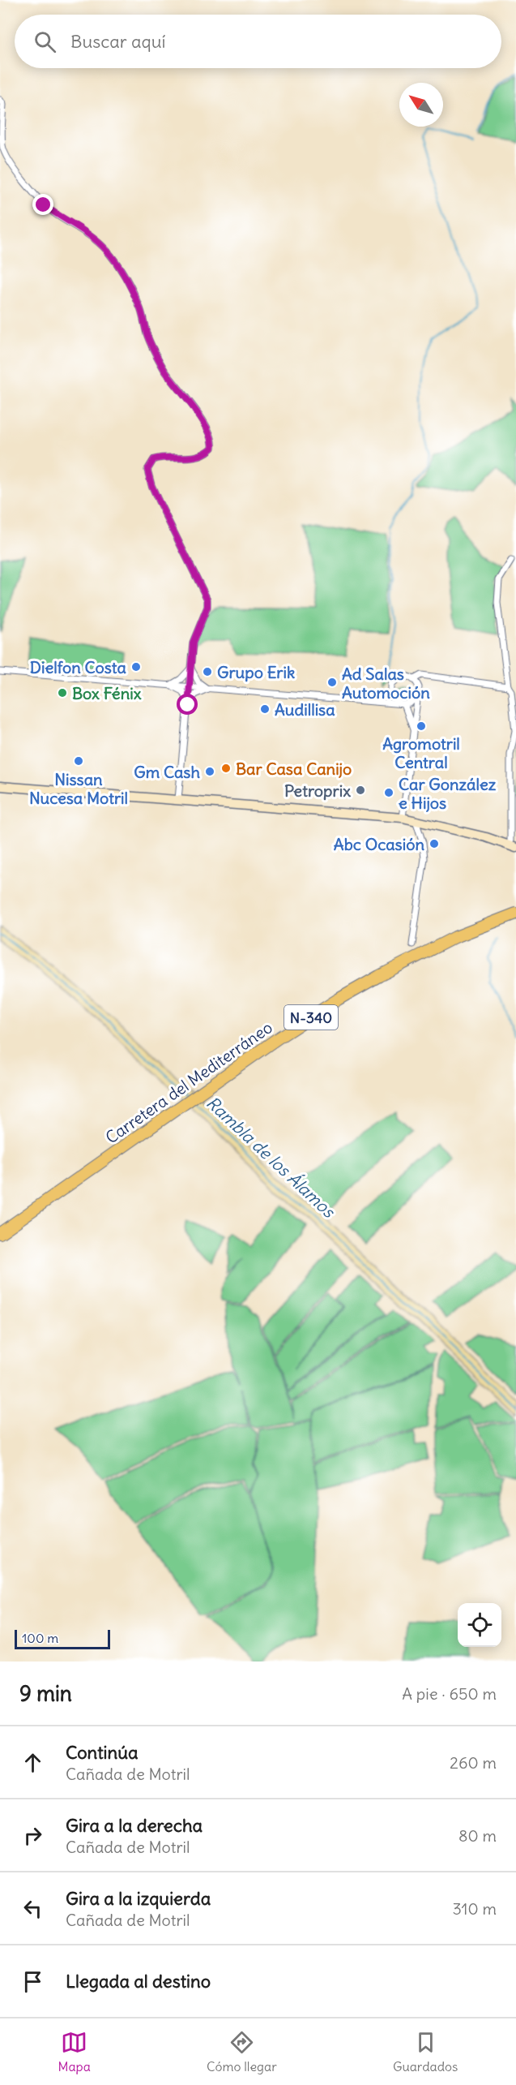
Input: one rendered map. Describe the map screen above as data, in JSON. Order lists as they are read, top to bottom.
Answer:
{
  "streets": {
    "highway": ["N-340", "Carretera del Mediterráneo"]
  },
  "water": ["Rambla de los Álamos"],
  "places": [
    "Dielfon Costa",
    "Grupo Erik",
    "Ad Salas Automoción",
    "Box Fénix",
    "Audillisa",
    "Agromotril Central",
    "Nissan Nucesa Motril",
    "Bar Casa Canijo",
    "Gm Cash",
    "Petroprix",
    "Car González e Hijos",
    "Abc Ocasión"
  ],
  "scale_bar": "100 m",
  "north": "top left",
  "page": {
    "search": "Buscar aquí",
    "scale": "100 m",
    "heading": ["9 min", "A pie · 650 m"],
    "list": [
      ["Continúa", "Cañada de Motril", "260 m"],
      ["Gira a la derecha", "Cañada de Motril", "80 m"],
      ["Gira a la izquierda", "Cañada de Motril", "310 m"],
      "Llegada al destino"
    ],
    "nav": ["Mapa", "Cómo llegar", "Guardados"]
  }
}
